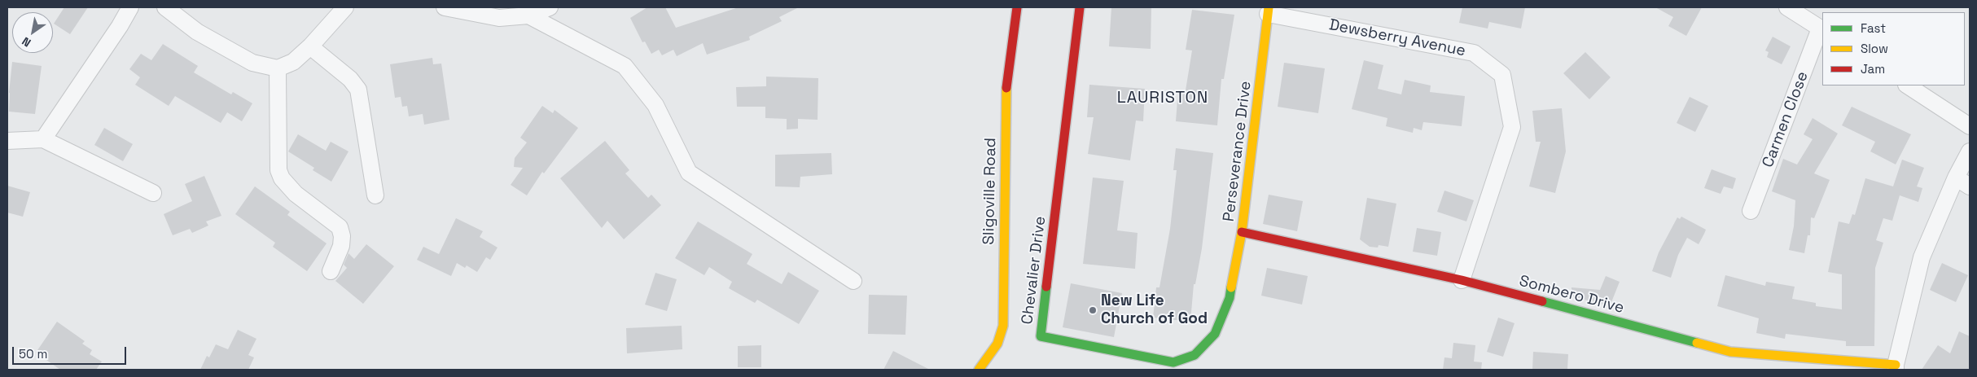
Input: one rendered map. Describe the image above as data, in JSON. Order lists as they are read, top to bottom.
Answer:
{
  "streets": {
    "street": [
      "Dewsberry Avenue",
      "Carmen Close",
      "Perseverance Drive",
      "Sligoville Road",
      "Chevalier Drive",
      "Sombero Drive"
    ]
  },
  "crossings": [
    ["Dewsberry Avenue", "Perseverance Drive"],
    ["Dewsberry Avenue", "Sombero Drive"],
    ["Perseverance Drive", "Chevalier Drive"],
    ["Perseverance Drive", "Sombero Drive"]
  ],
  "districts": ["LAURISTON"],
  "places": ["New Life Church of God"],
  "legend": ["Fast", "Slow", "Jam"],
  "scale_bar": "50 m",
  "north": "bottom left"
}
